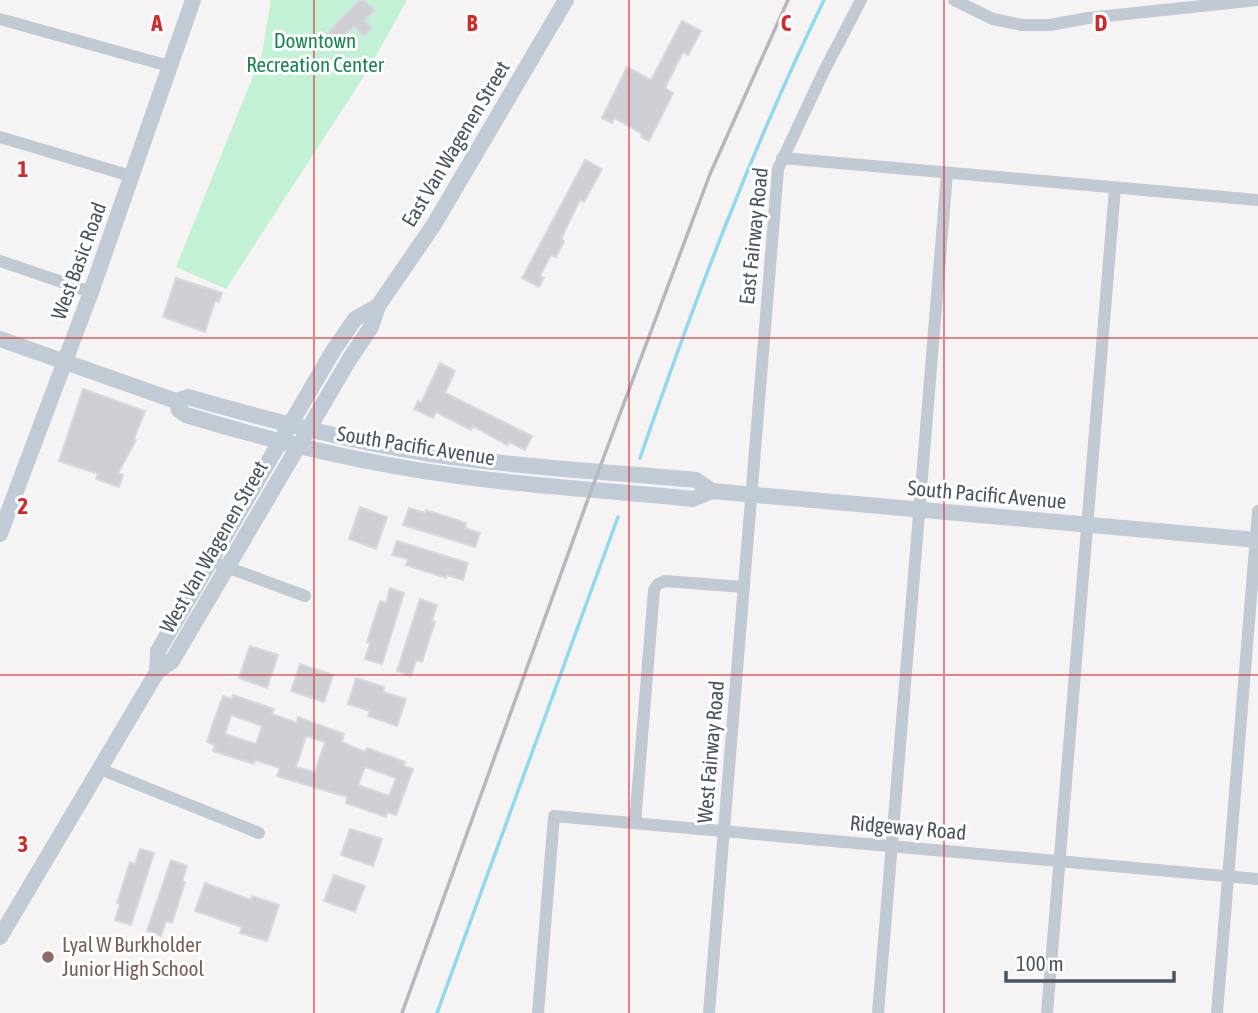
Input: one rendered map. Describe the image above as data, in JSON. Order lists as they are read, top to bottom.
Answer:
{
  "streets": {
    "street": [
      "East Van Wagenen Street",
      "East Fairway Road",
      "West Basic Road",
      "South Pacific Avenue",
      "West Van Wagenen Street",
      "West Fairway Road",
      "Ridgeway Road"
    ]
  },
  "crossings": [
    ["East Van Wagenen Street", "South Pacific Avenue"],
    ["East Van Wagenen Street", "West Van Wagenen Street"],
    ["East Fairway Road", "South Pacific Avenue"],
    ["East Fairway Road", "West Fairway Road"],
    ["West Basic Road", "South Pacific Avenue"],
    ["South Pacific Avenue", "West Van Wagenen Street"],
    ["South Pacific Avenue", "West Fairway Road"],
    ["West Fairway Road", "Ridgeway Road"]
  ],
  "parks": ["Downtown Recreation Center"],
  "places": ["Lyal W Burkholder Junior High School"],
  "scale_bar": "100 m",
  "grid": {
    "columns": [
      "A",
      "B",
      "C",
      "D"
    ],
    "rows": ["1", "2", "3"]
  }
}
